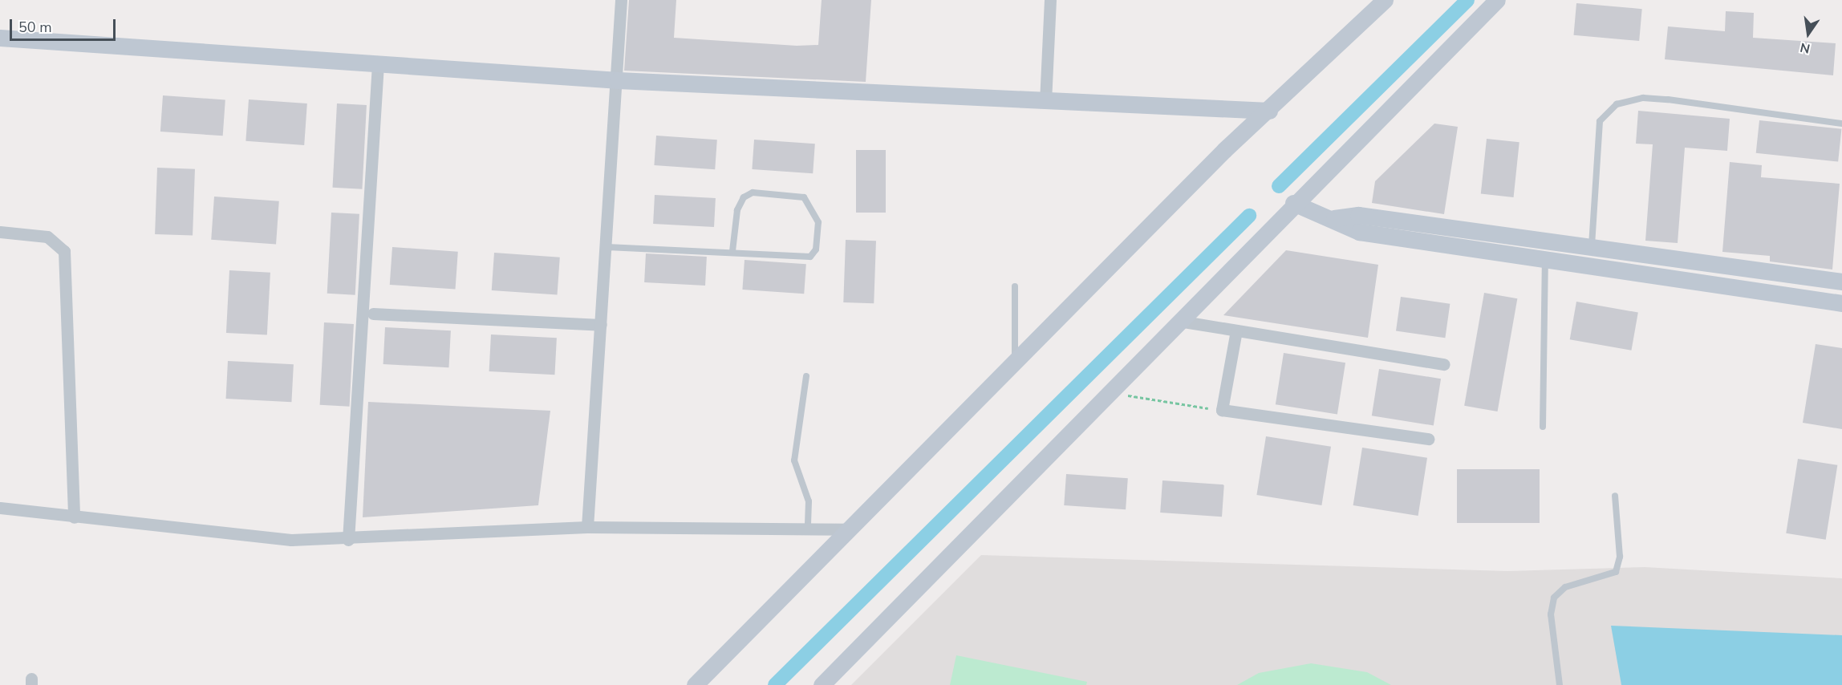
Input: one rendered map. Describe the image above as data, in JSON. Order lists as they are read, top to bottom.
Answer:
{
  "scale_bar": "50 m",
  "north": "bottom"
}
